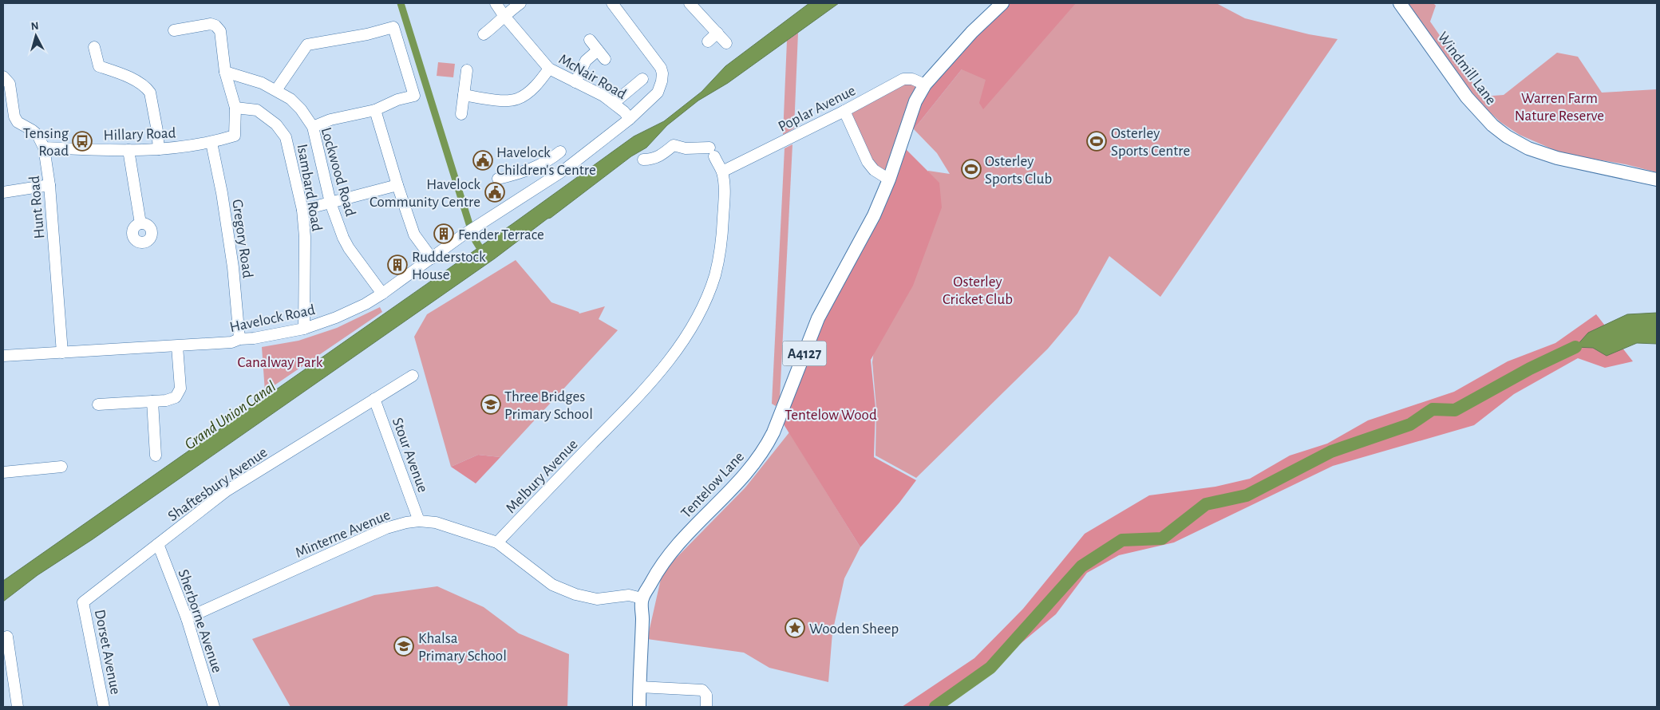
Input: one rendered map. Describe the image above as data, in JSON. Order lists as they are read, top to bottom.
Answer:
{
  "streets": {
    "main road": ["Windmill Lane", "A4127", "Tentelow Lane"],
    "street": [
      "McNair Road",
      "Poplar Avenue",
      "Hillary Road",
      "Lockwood Road",
      "Isambard Road",
      "Hunt Road",
      "Gregory Road",
      "Havelock Road",
      "Stour Avenue",
      "Melbury Avenue",
      "Shaftesbury Avenue",
      "Minterne Avenue",
      "Sherborne Avenue",
      "Dorset Avenue"
    ]
  },
  "crossings": [
    ["McNair Road", "Havelock Road"],
    ["Poplar Avenue", "Melbury Avenue"],
    ["Poplar Avenue", "Tentelow Lane"],
    ["Hillary Road", "Isambard Road"],
    ["Hillary Road", "Hunt Road"],
    ["Hillary Road", "Gregory Road"],
    ["Lockwood Road", "Havelock Road"],
    ["Isambard Road", "Havelock Road"],
    ["Hunt Road", "Havelock Road"],
    ["Gregory Road", "Havelock Road"],
    ["Stour Avenue", "Shaftesbury Avenue"],
    ["Stour Avenue", "Minterne Avenue"],
    ["Melbury Avenue", "Minterne Avenue"],
    ["Shaftesbury Avenue", "Sherborne Avenue"],
    ["Shaftesbury Avenue", "Dorset Avenue"],
    ["Tentelow Lane", "Minterne Avenue"],
    ["Minterne Avenue", "Sherborne Avenue"]
  ],
  "water": ["Grand Union Canal"],
  "parks": [
    "Warren Farm Nature Reserve",
    "Osterley Cricket Club",
    "Canalway Park",
    "Tentelow Wood"
  ],
  "places": {
    "bus stop": ["Tensing Road"],
    "sports": ["Osterley Sports Centre", "Osterley Sports Club"],
    "public building": ["Havelock Children's Centre", "Havelock Community Centre"],
    "building": ["Fender Terrace", "Rudderstock House"],
    "school or university": ["Three Bridges Primary School", "Khalsa Primary School"],
    "place": ["Wooden Sheep"]
  },
  "north": "top"
}
